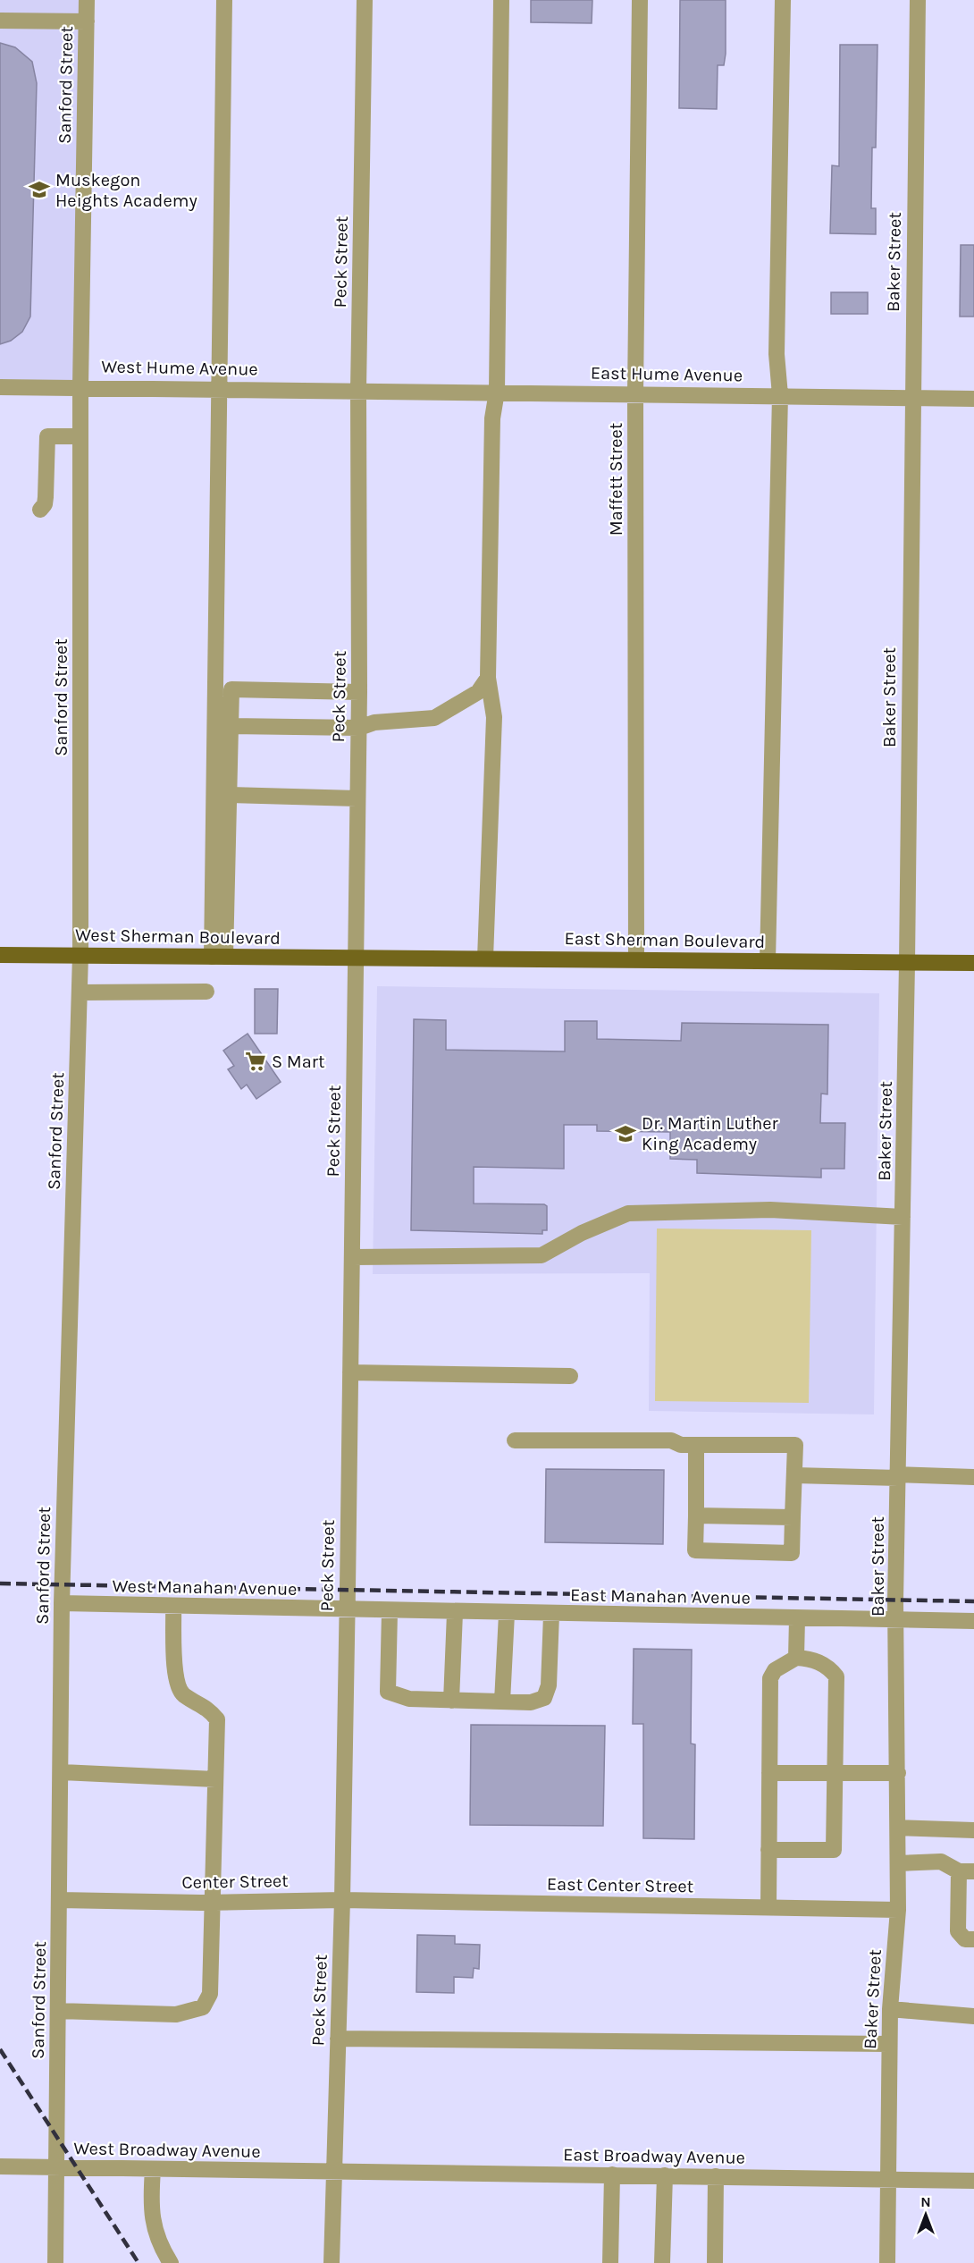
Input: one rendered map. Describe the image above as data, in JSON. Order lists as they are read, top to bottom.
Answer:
{
  "streets": {
    "main road": ["West Sherman Boulevard", "East Sherman Boulevard"],
    "street": [
      "Sanford Street",
      "Peck Street",
      "Baker Street",
      "West Hume Avenue",
      "East Hume Avenue",
      "Maffett Street",
      "West Manahan Avenue",
      "East Manahan Avenue",
      "Center Street",
      "East Center Street",
      "West Broadway Avenue",
      "East Broadway Avenue"
    ]
  },
  "crossings": [
    ["Sanford Street", "West Hume Avenue"],
    ["Sanford Street", "West Sherman Boulevard"],
    ["Sanford Street", "West Manahan Avenue"],
    ["Sanford Street", "Center Street"],
    ["Sanford Street", "West Broadway Avenue"],
    ["Peck Street", "West Hume Avenue"],
    ["Peck Street", "East Hume Avenue"],
    ["Peck Street", "West Sherman Boulevard"],
    ["Peck Street", "East Sherman Boulevard"],
    ["Peck Street", "West Manahan Avenue"],
    ["Peck Street", "East Manahan Avenue"],
    ["Peck Street", "Center Street"],
    ["Peck Street", "East Center Street"],
    ["Peck Street", "West Broadway Avenue"],
    ["Peck Street", "East Broadway Avenue"],
    ["Baker Street", "East Hume Avenue"],
    ["Baker Street", "East Sherman Boulevard"],
    ["Baker Street", "East Manahan Avenue"],
    ["Baker Street", "East Center Street"],
    ["Baker Street", "East Broadway Avenue"],
    ["West Hume Avenue", "East Hume Avenue"],
    ["East Hume Avenue", "Maffett Street"],
    ["Maffett Street", "East Sherman Boulevard"],
    ["West Sherman Boulevard", "East Sherman Boulevard"],
    ["West Manahan Avenue", "East Manahan Avenue"],
    ["Center Street", "East Center Street"],
    ["West Broadway Avenue", "East Broadway Avenue"]
  ],
  "places": {
    "school or university": ["Muskegon Heights Academy", "Dr. Martin Luther King Academy"],
    "supermarket": ["S Mart"]
  },
  "north": "top"
}
